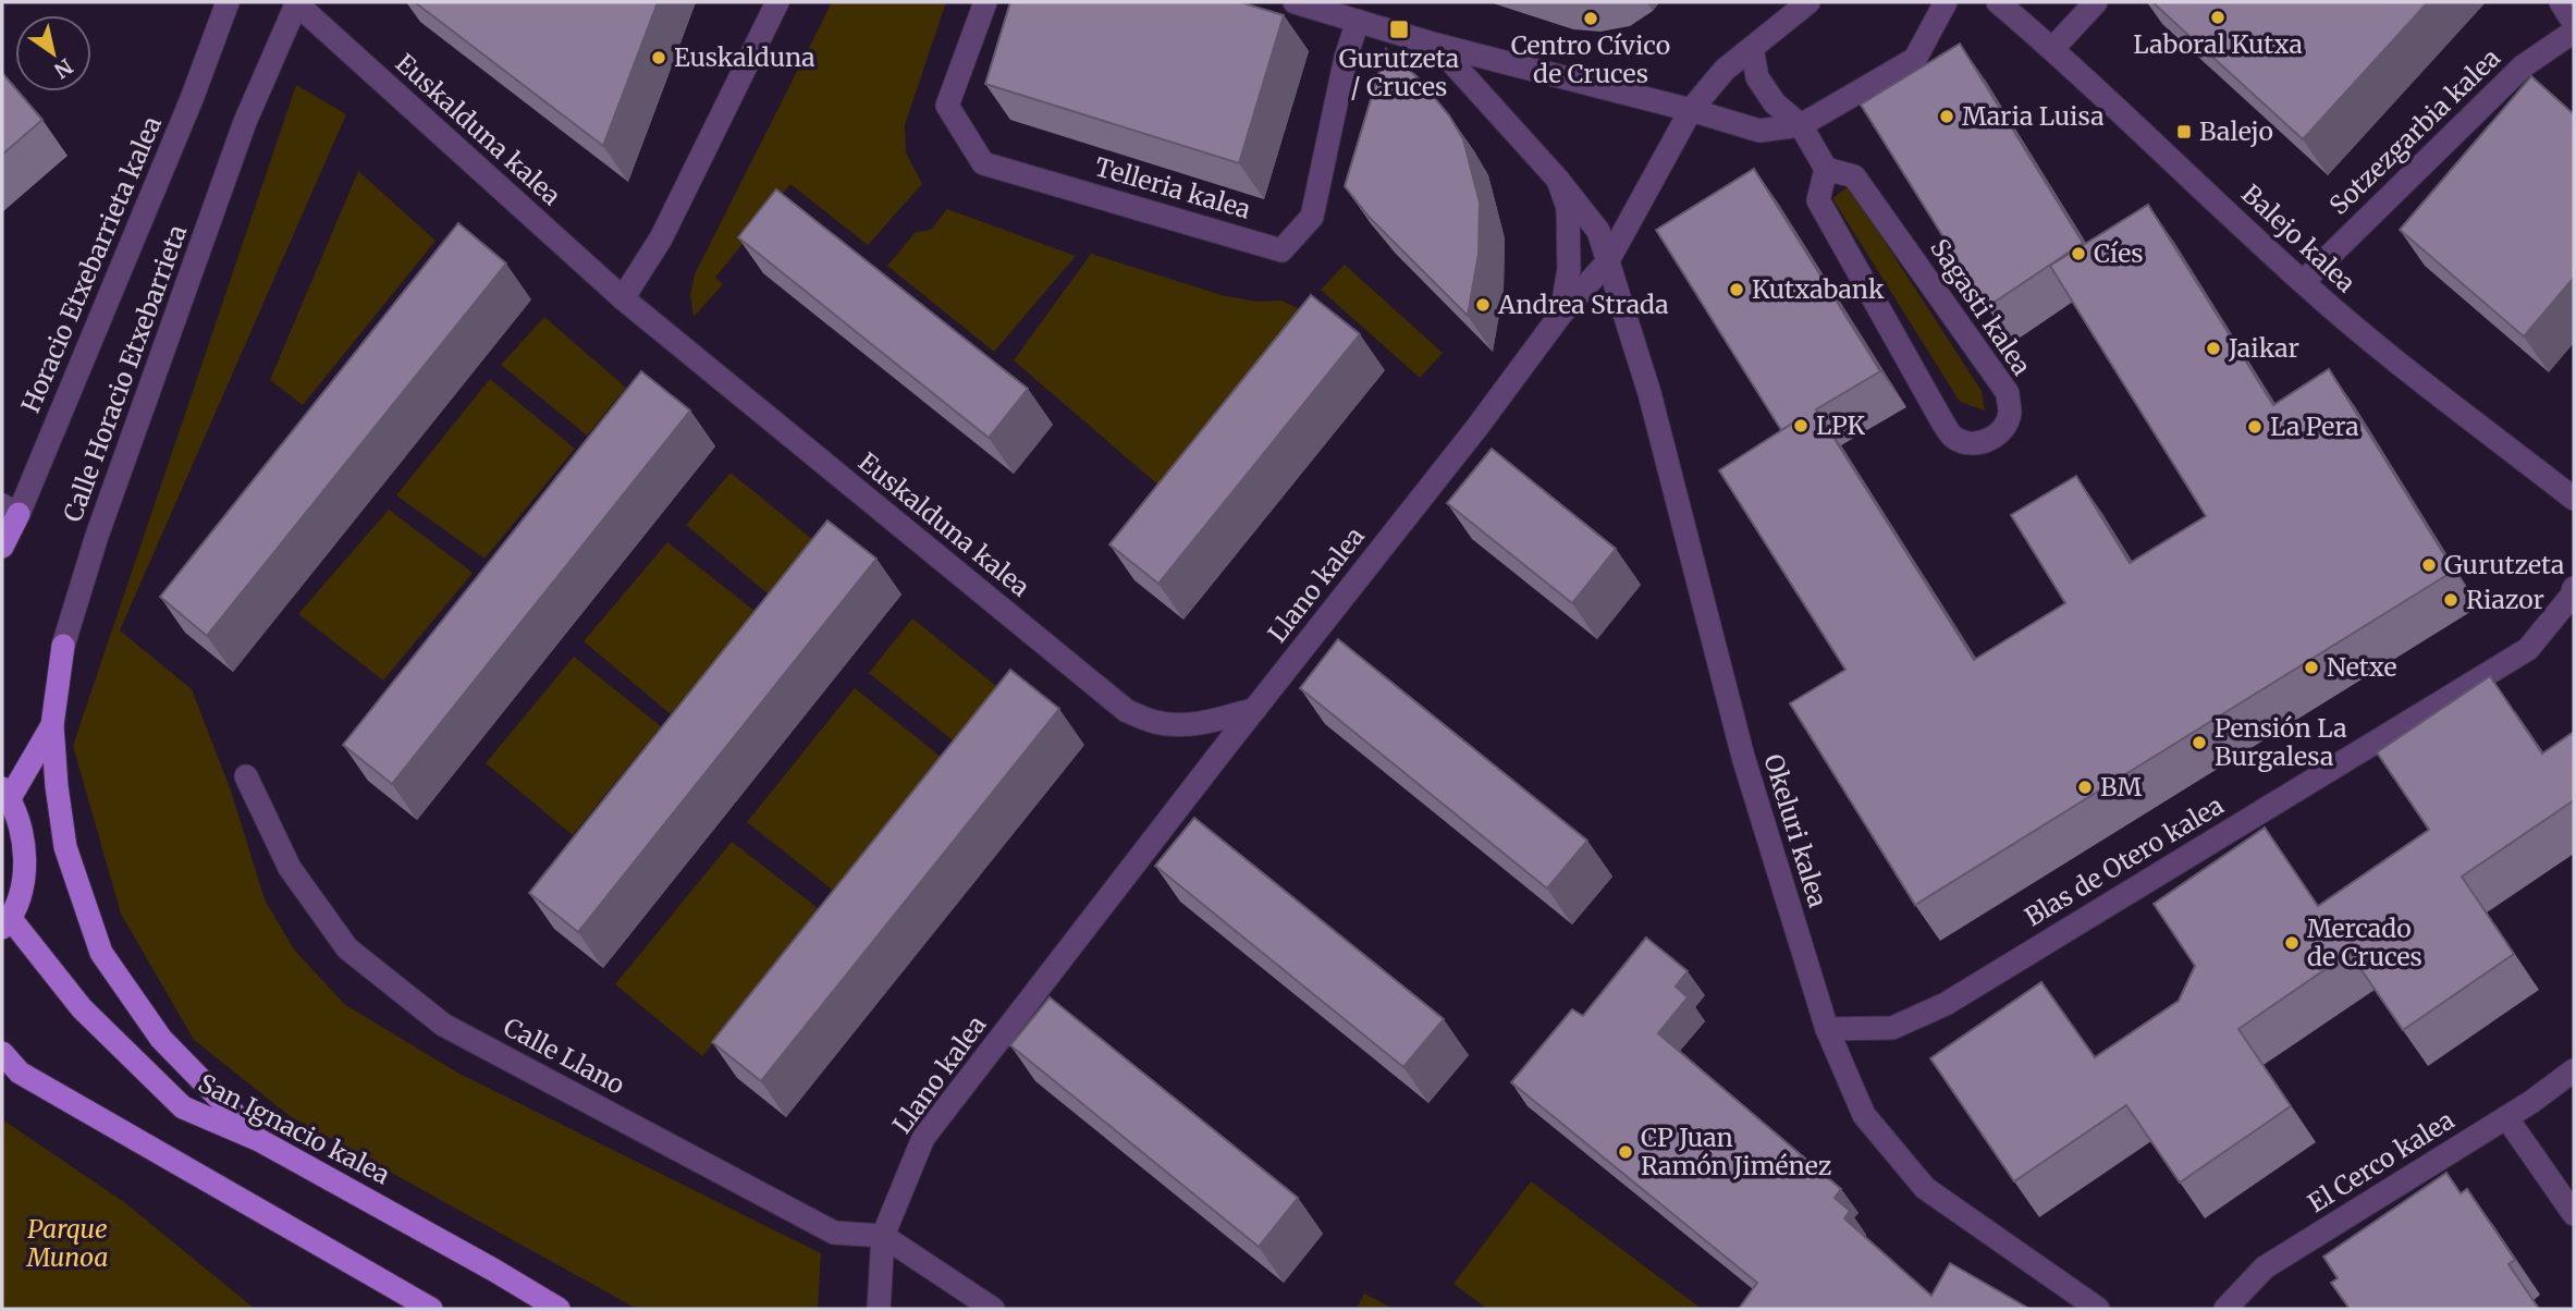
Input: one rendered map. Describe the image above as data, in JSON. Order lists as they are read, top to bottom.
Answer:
{
  "streets": {
    "main road": ["Horacio Etxebarrieta kalea", "San Ignacio kalea"],
    "street": [
      "Euskalduna kalea",
      "Sotzezgarbia kalea",
      "Telleria kalea",
      "Balejo kalea",
      "Sagasti kalea",
      "Calle Horacio Etxebarrieta",
      "Llano kalea",
      "Okeluri kalea",
      "Blas de Otero kalea",
      "Calle Llano",
      "El Cerco kalea"
    ]
  },
  "crossings": [
    ["Euskalduna kalea", "Calle Horacio Etxebarrieta"],
    ["Euskalduna kalea", "Llano kalea"],
    ["Sotzezgarbia kalea", "Balejo kalea"],
    ["Llano kalea", "Okeluri kalea"],
    ["Llano kalea", "Calle Llano"],
    ["Okeluri kalea", "Blas de Otero kalea"]
  ],
  "parks": ["Parque Munoa"],
  "places": {
    "other": [
      "Laboral Kutxa",
      "Centro Cívico de Cruces",
      "Euskalduna",
      "Maria Luisa",
      "Cíes",
      "Kutxabank",
      "Andrea Strada",
      "Jaikar",
      "LPK",
      "La Pera",
      "Gurutzeta",
      "Riazor",
      "Netxe",
      "Pensión La Burgalesa",
      "BM",
      "Mercado de Cruces",
      "CP Juan Ramón Jiménez"
    ],
    "transit": ["Gurutzeta / Cruces", "Balejo"]
  },
  "north": "bottom right"
}
